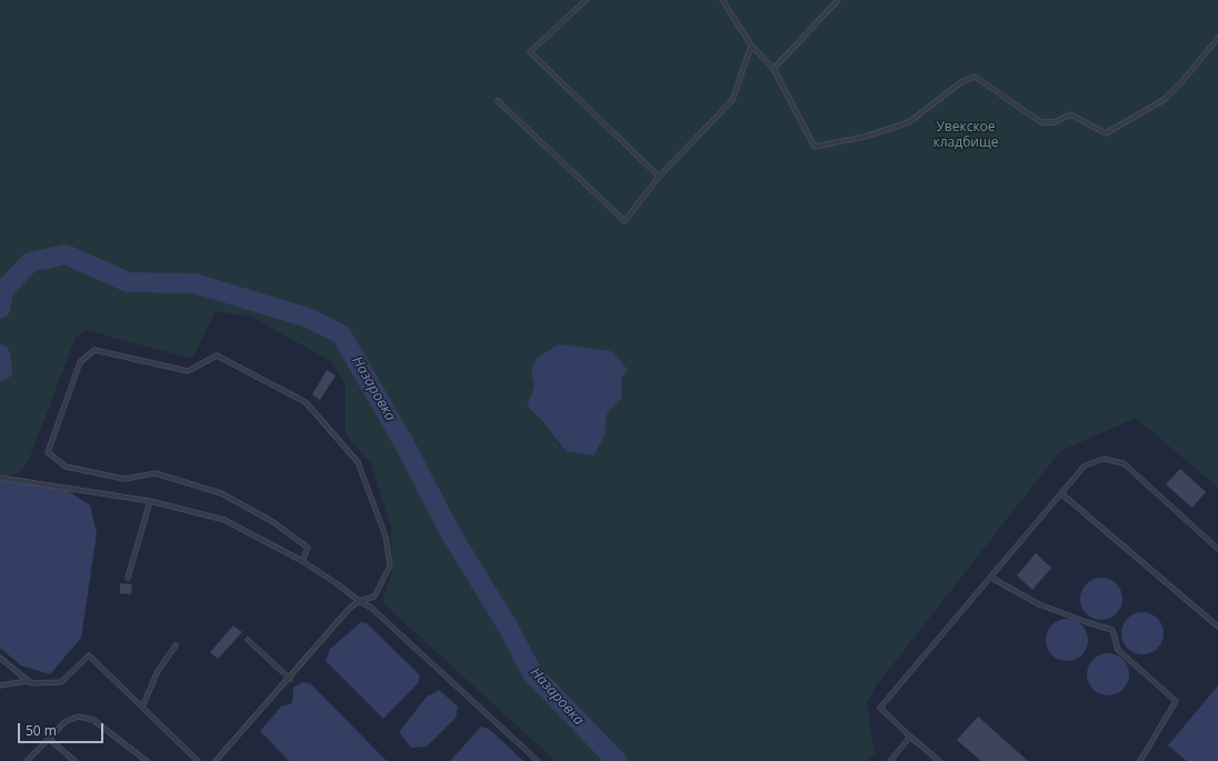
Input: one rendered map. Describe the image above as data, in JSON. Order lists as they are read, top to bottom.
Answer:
{
  "water": ["Назаровка"],
  "parks": ["Увекское кладбище"],
  "scale_bar": "50 m"
}
